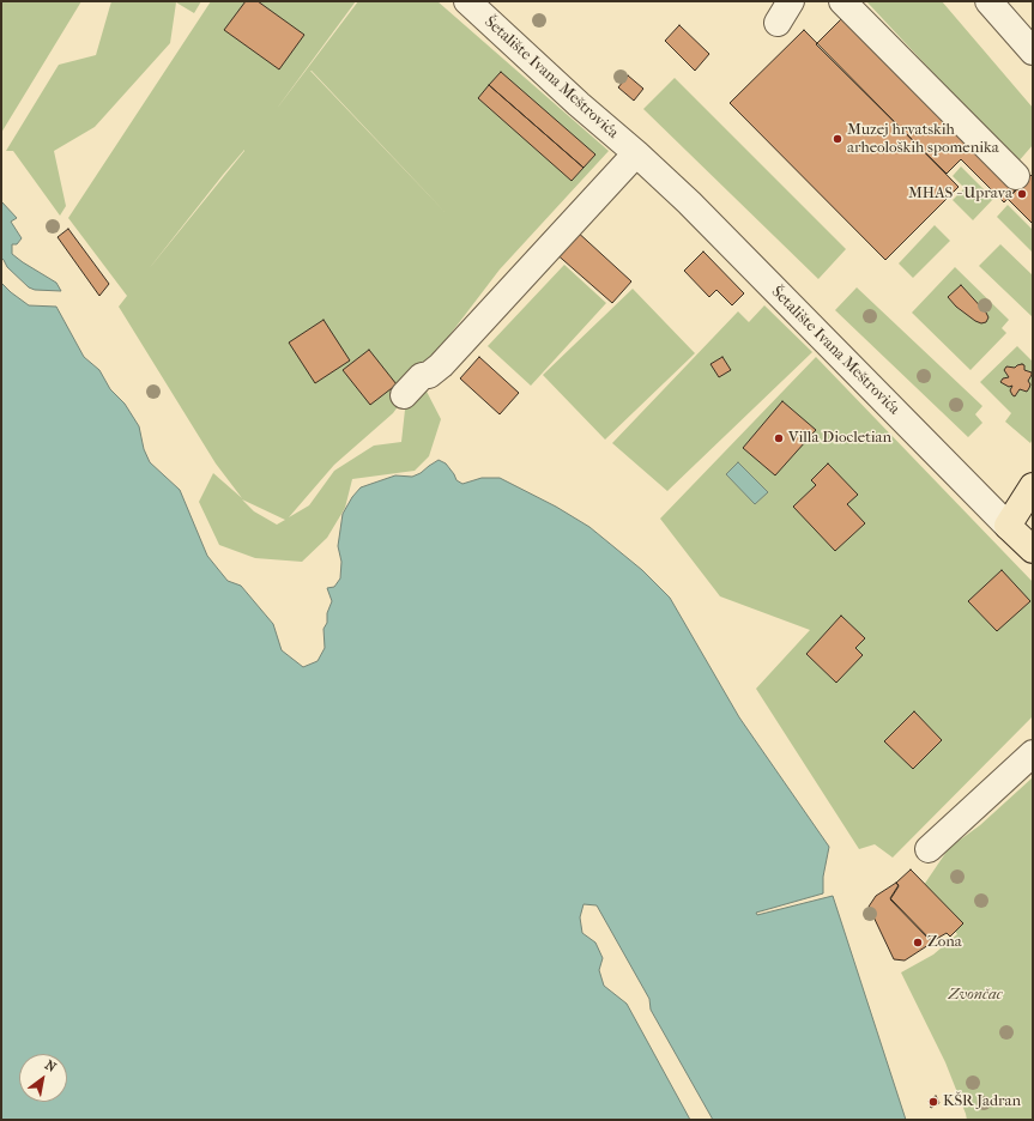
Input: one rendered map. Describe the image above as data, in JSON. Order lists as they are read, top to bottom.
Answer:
{
  "streets": {
    "main road": ["Šetalište Ivana Meštrovića"]
  },
  "parks": ["Zvončac"],
  "places": [
    "Muzej hrvatskih arheoloških spomenika",
    "MHAS - Uprava",
    "Villa Diocletian",
    "Zona",
    "KŠR Jadran"
  ],
  "north": "top right"
}
